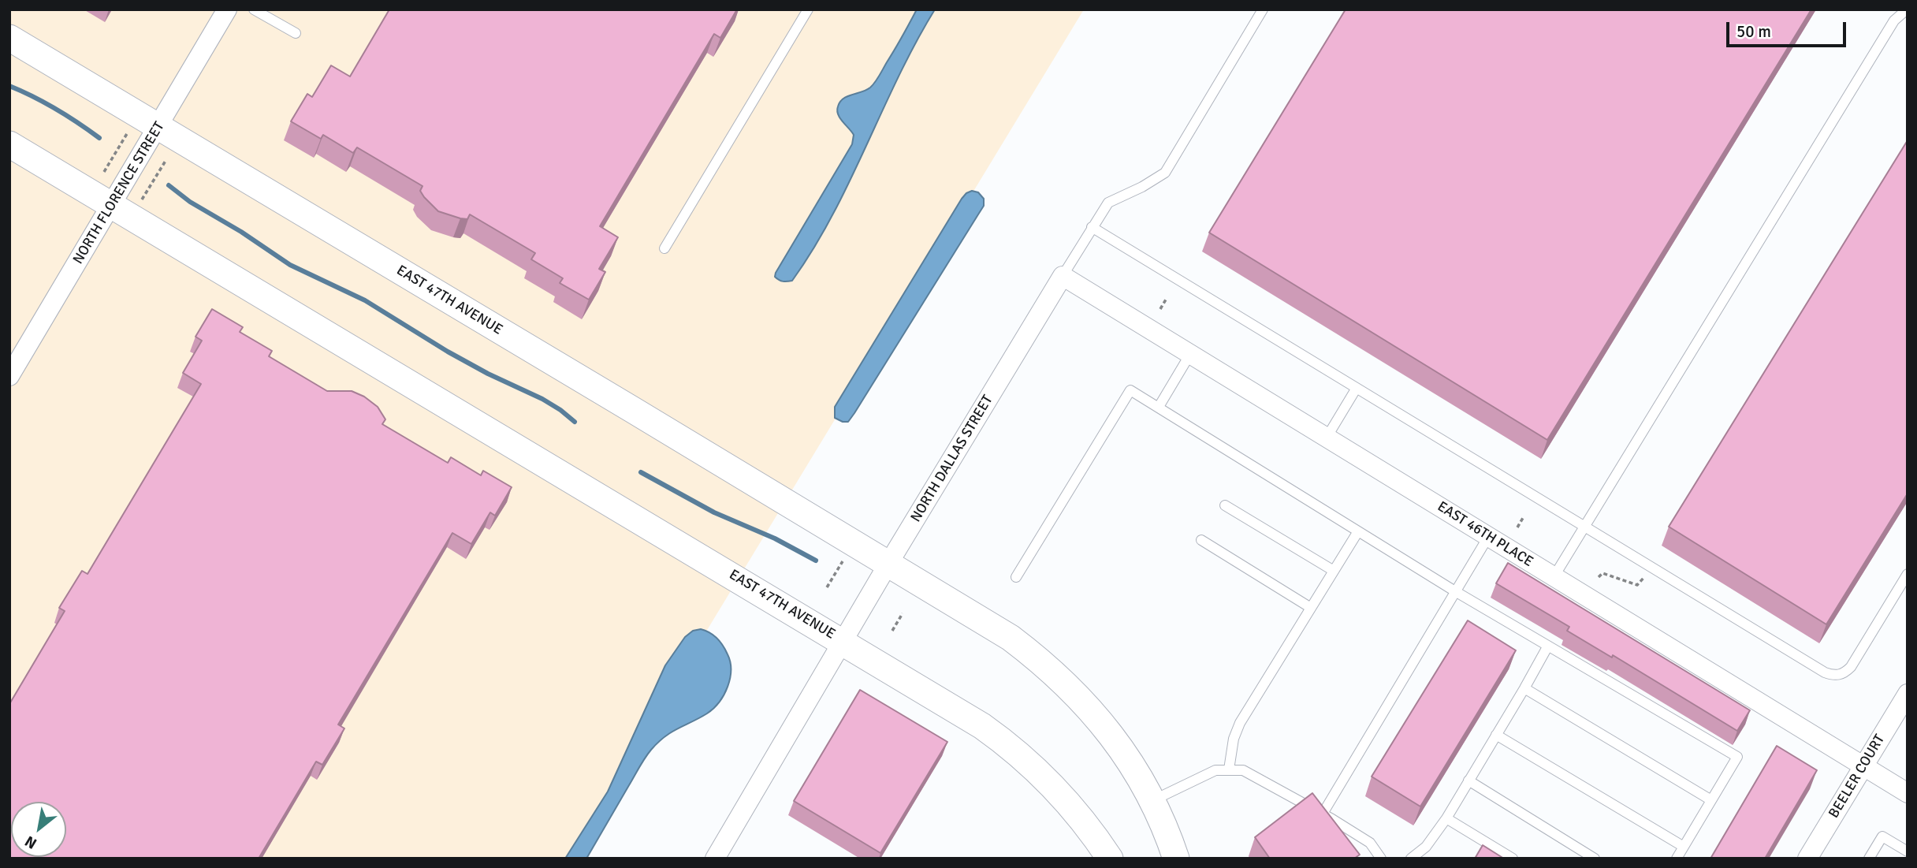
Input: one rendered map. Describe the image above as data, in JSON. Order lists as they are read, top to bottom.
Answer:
{
  "streets": {
    "main road": ["EAST 47TH AVENUE"],
    "street": [
      "NORTH FLORENCE STREET",
      "NORTH DALLAS STREET",
      "EAST 46TH PLACE",
      "BEELER COURT"
    ]
  },
  "crossings": [
    ["NORTH FLORENCE STREET", "EAST 47TH AVENUE"],
    ["EAST 47TH AVENUE", "NORTH DALLAS STREET"],
    ["NORTH DALLAS STREET", "EAST 46TH PLACE"],
    ["EAST 46TH PLACE", "BEELER COURT"]
  ],
  "scale_bar": "50 m",
  "north": "bottom left"
}
